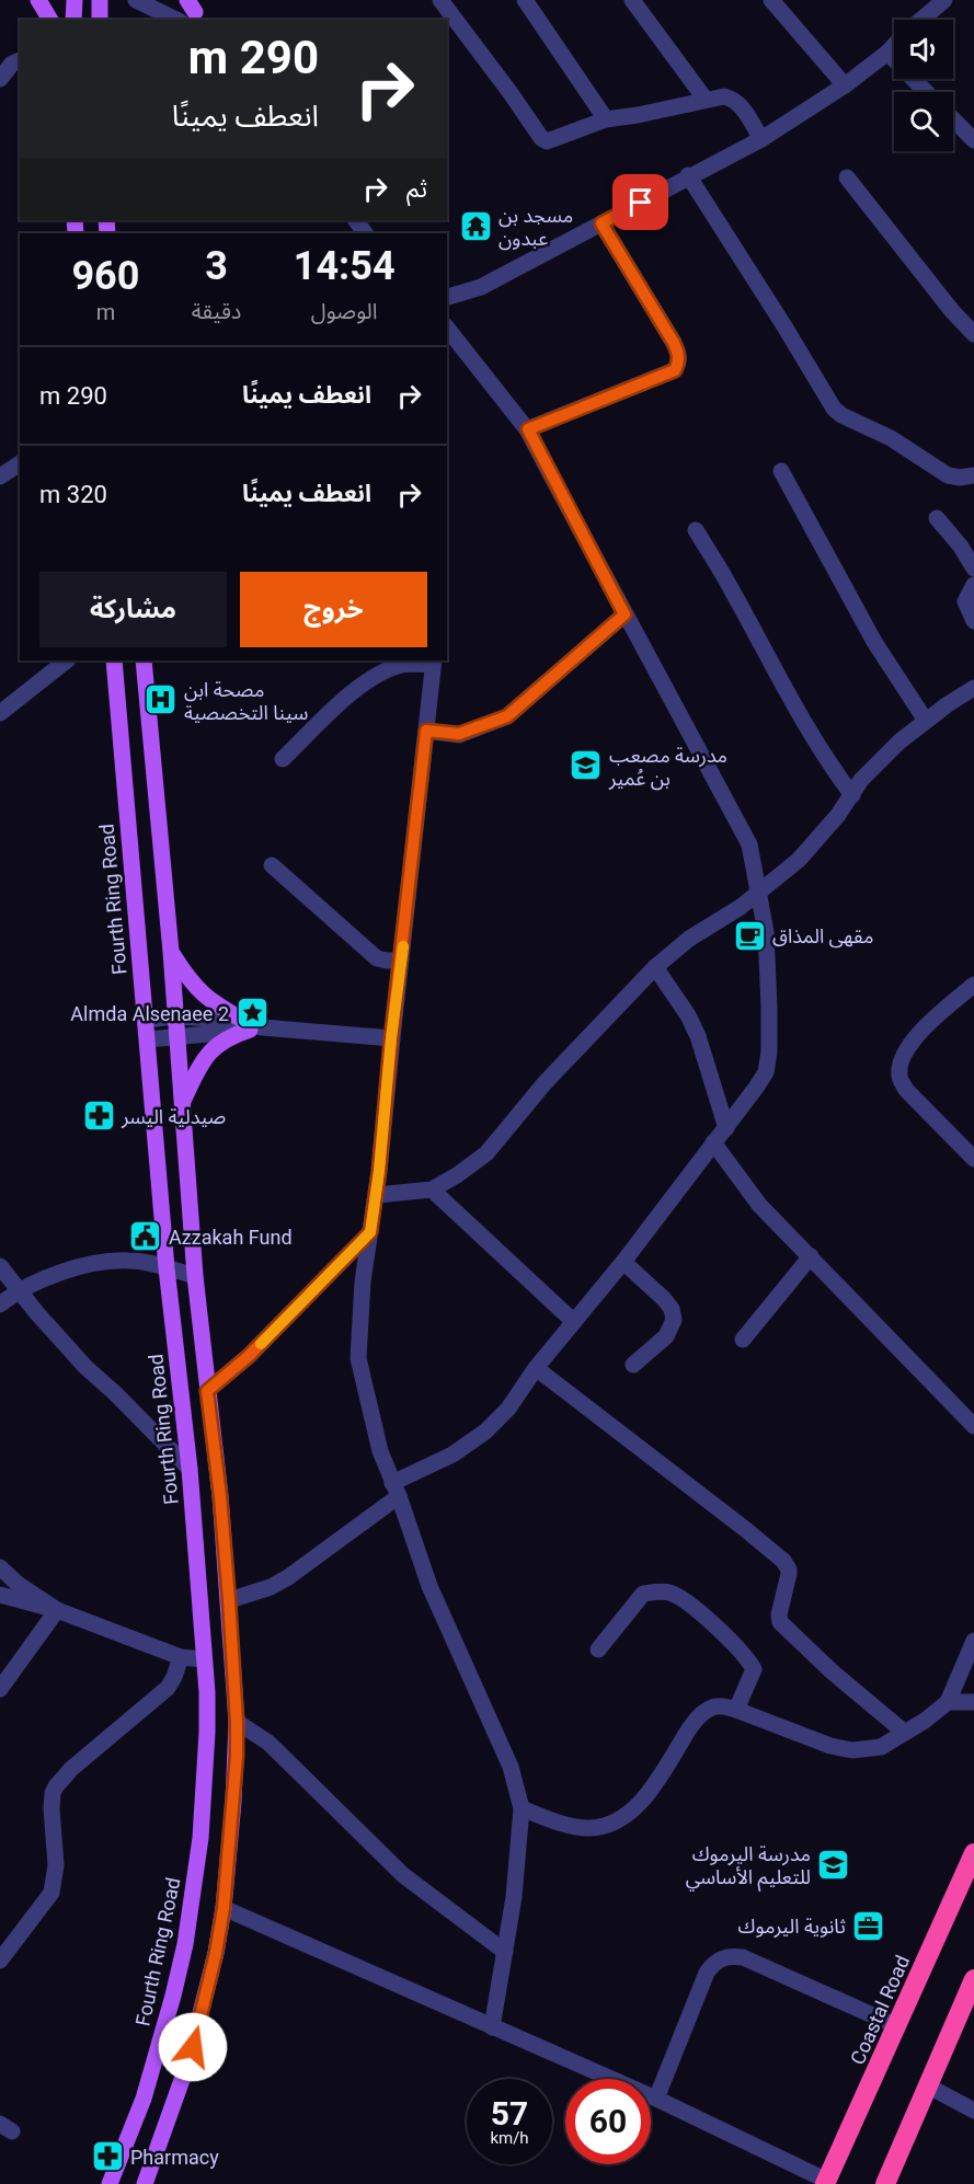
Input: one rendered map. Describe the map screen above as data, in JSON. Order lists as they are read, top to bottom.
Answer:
{
  "streets": {
    "highway": ["Coastal Road"],
    "main road": ["Fourth Ring Road"]
  },
  "places": {
    "temple": ["مسجد بن عبدون"],
    "hospital": ["مصحة ابن سينا التخصصية"],
    "school or university": ["مدرسة مصعب بن عُمير", "مدرسة اليرموك للتعليم الأساسي"],
    "cafe": ["مقهى المذاق"],
    "place": ["Almda Alsenaee 2"],
    "pharmacy": ["صيدلية اليسر", "Pharmacy"],
    "public building": ["Azzakah Fund"],
    "office": ["ثانوية اليرموك"]
  },
  "page": {
    "turn": ["290 m", "انعطف يمينًا"],
    "then": "ثم",
    "eta": [
      "14:54",
      "الوصول",
      "3",
      "دقيقة",
      "960",
      "m"
    ],
    "list": [
      {
        "name": "انعطف يمينًا",
        "value": "290 m"
      },
      {
        "name": "انعطف يمينًا",
        "value": "320 m"
      }
    ],
    "buttons": ["خروج", "مشاركة"],
    "speed": "57 km/h",
    "limit": "60"
  }
}
